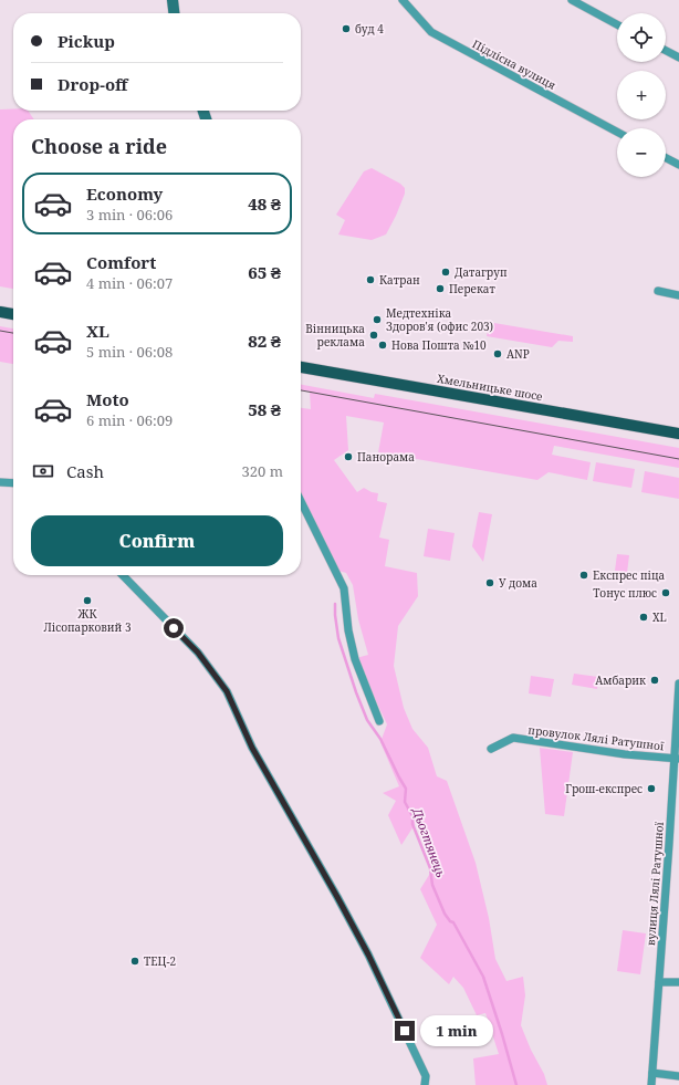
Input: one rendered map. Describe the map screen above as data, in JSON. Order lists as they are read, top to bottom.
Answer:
{
  "streets": {
    "main road": ["Хмельницьке шосе"],
    "street": ["Підлісна вулиця", "провулок Лялі Ратушної", "вулиця Лялі Ратушної"]
  },
  "crossings": [
    ["провулок Лялі Ратушної", "вулиця Лялі Ратушної"]
  ],
  "water": ["Дьогтянець"],
  "places": [
    "буд 4",
    "Датагруп",
    "Катран",
    "Перекат",
    "Медтехніка Здоров'я (офис 203)",
    "Вінницька реклама",
    "Нова Пошта №10",
    "ANP",
    "Панорама",
    "Експрес піца",
    "У дома",
    "Тонус плюс",
    "ЖК Лісопарковий 3",
    "XL",
    "Амбарик",
    "Грош-експрес",
    "ТЕЦ-2"
  ],
  "page": {
    "map_buttons": ["+", "−"],
    "banner": ["Pickup", "Drop-off"],
    "heading": "Choose a ride",
    "list": [
      {
        "name": "Economy",
        "note": "3 min · 06:06",
        "value": "48 ₴"
      },
      {
        "name": "Comfort",
        "note": "4 min · 06:07",
        "value": "65 ₴"
      },
      {
        "name": "XL",
        "note": "5 min · 06:08",
        "value": "82 ₴"
      },
      {
        "name": "Moto",
        "note": "6 min · 06:09",
        "value": "58 ₴"
      }
    ],
    "pay": ["Cash", "320 m"],
    "buttons": "Confirm",
    "bubble": "1 min"
  }
}
